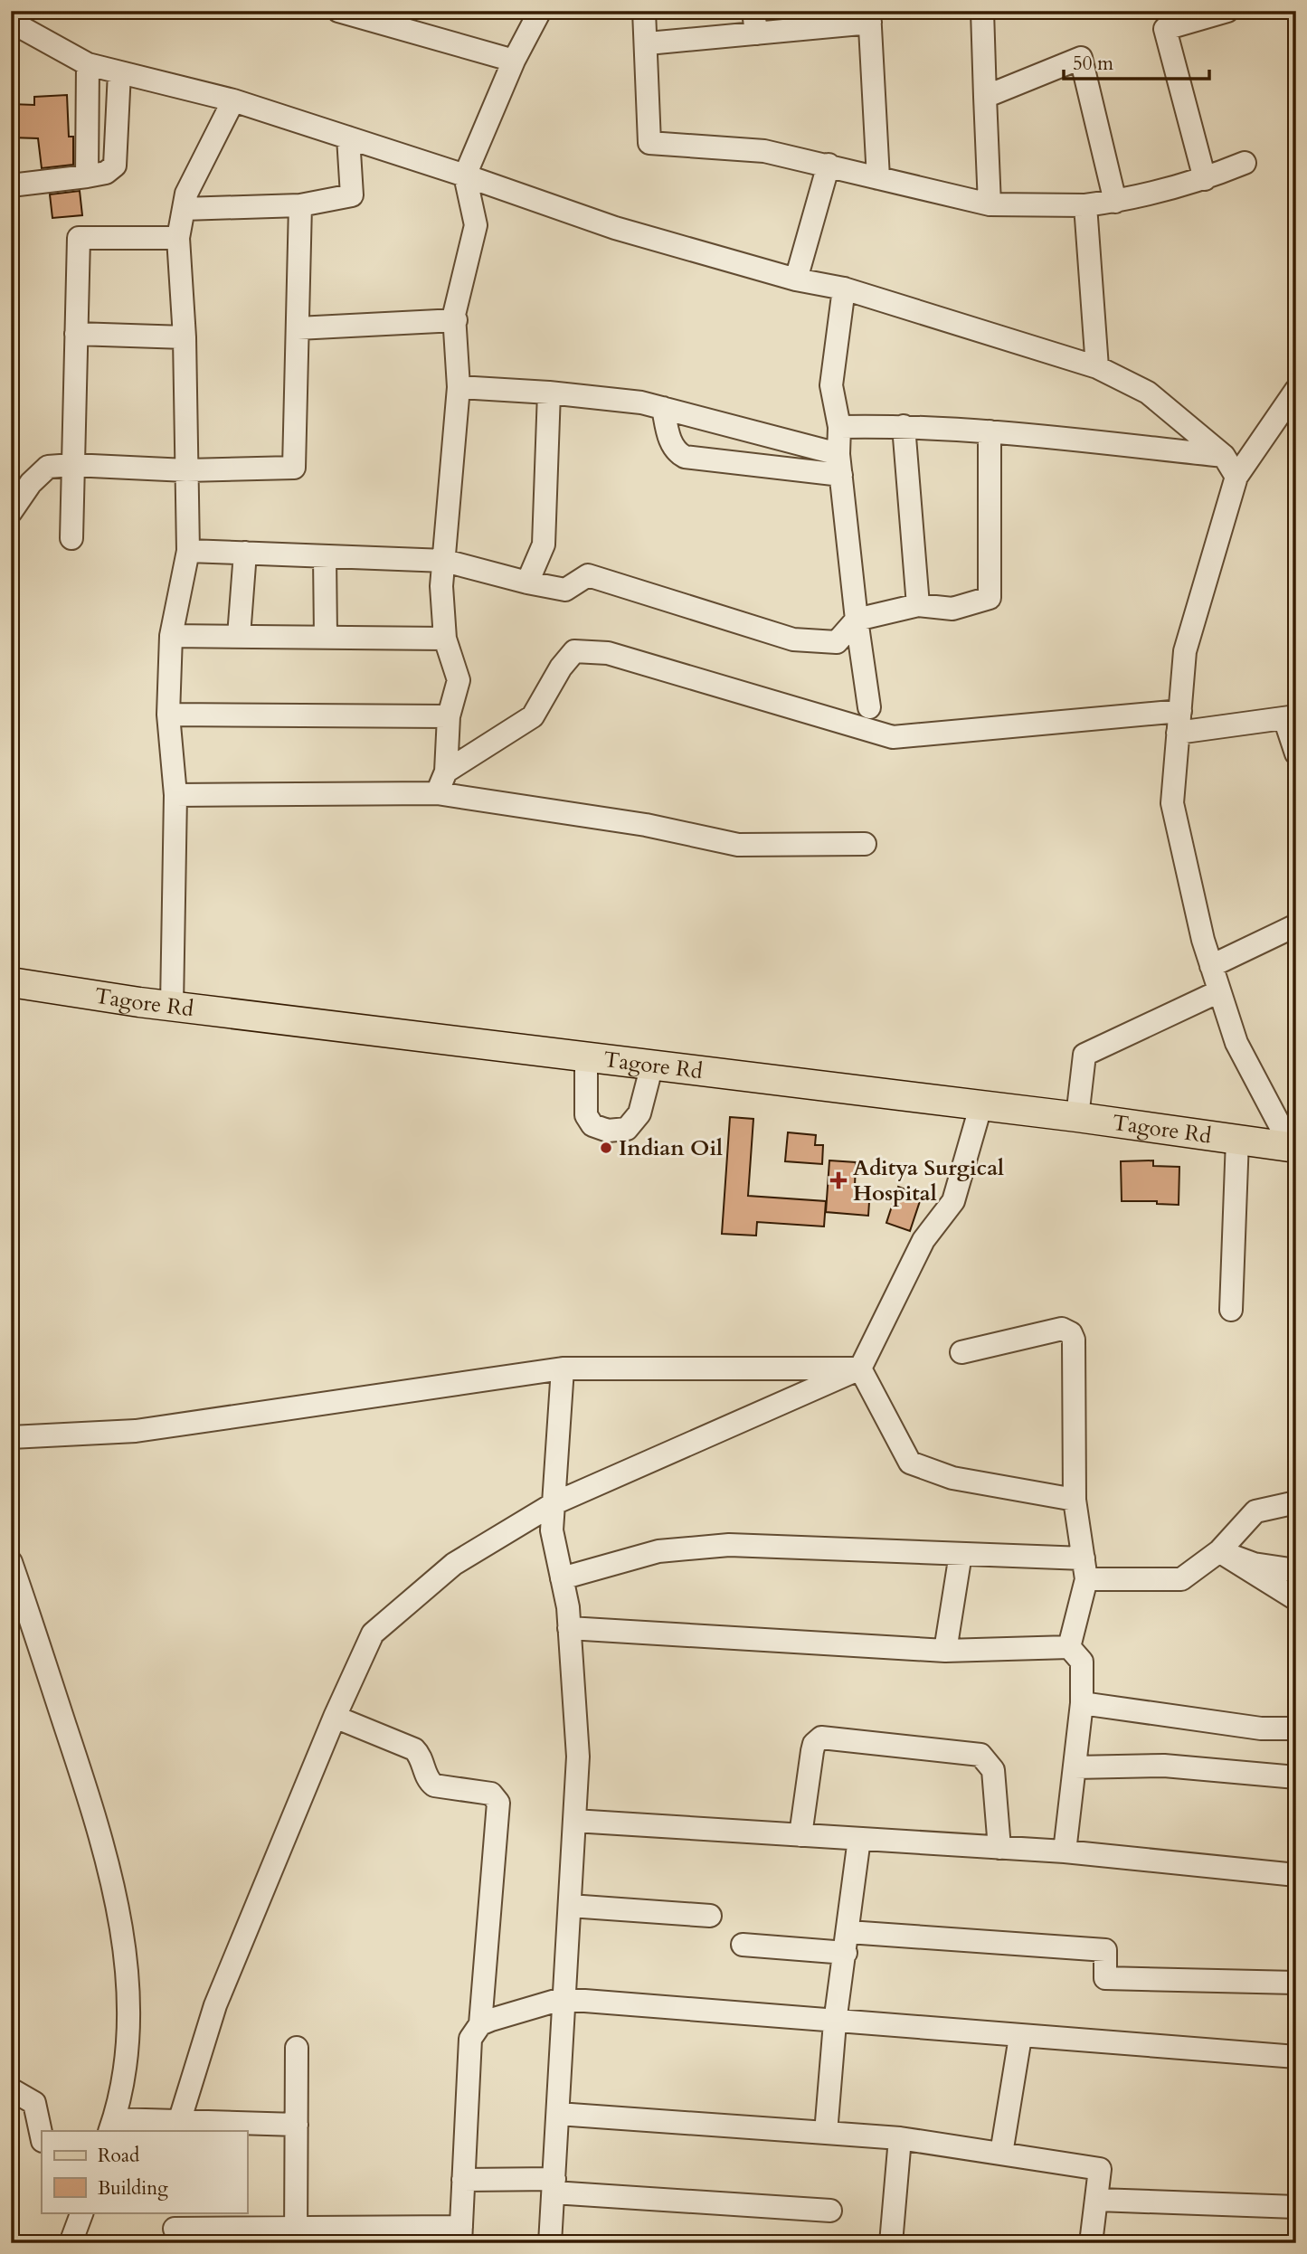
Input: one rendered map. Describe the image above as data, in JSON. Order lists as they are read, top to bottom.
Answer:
{
  "streets": {
    "main road": ["Tagore Rd"]
  },
  "places": {
    "other": ["Indian Oil"],
    "health": ["Aditya Surgical Hospital"]
  },
  "legend": ["Road", "Building"],
  "scale_bar": "50 m"
}
